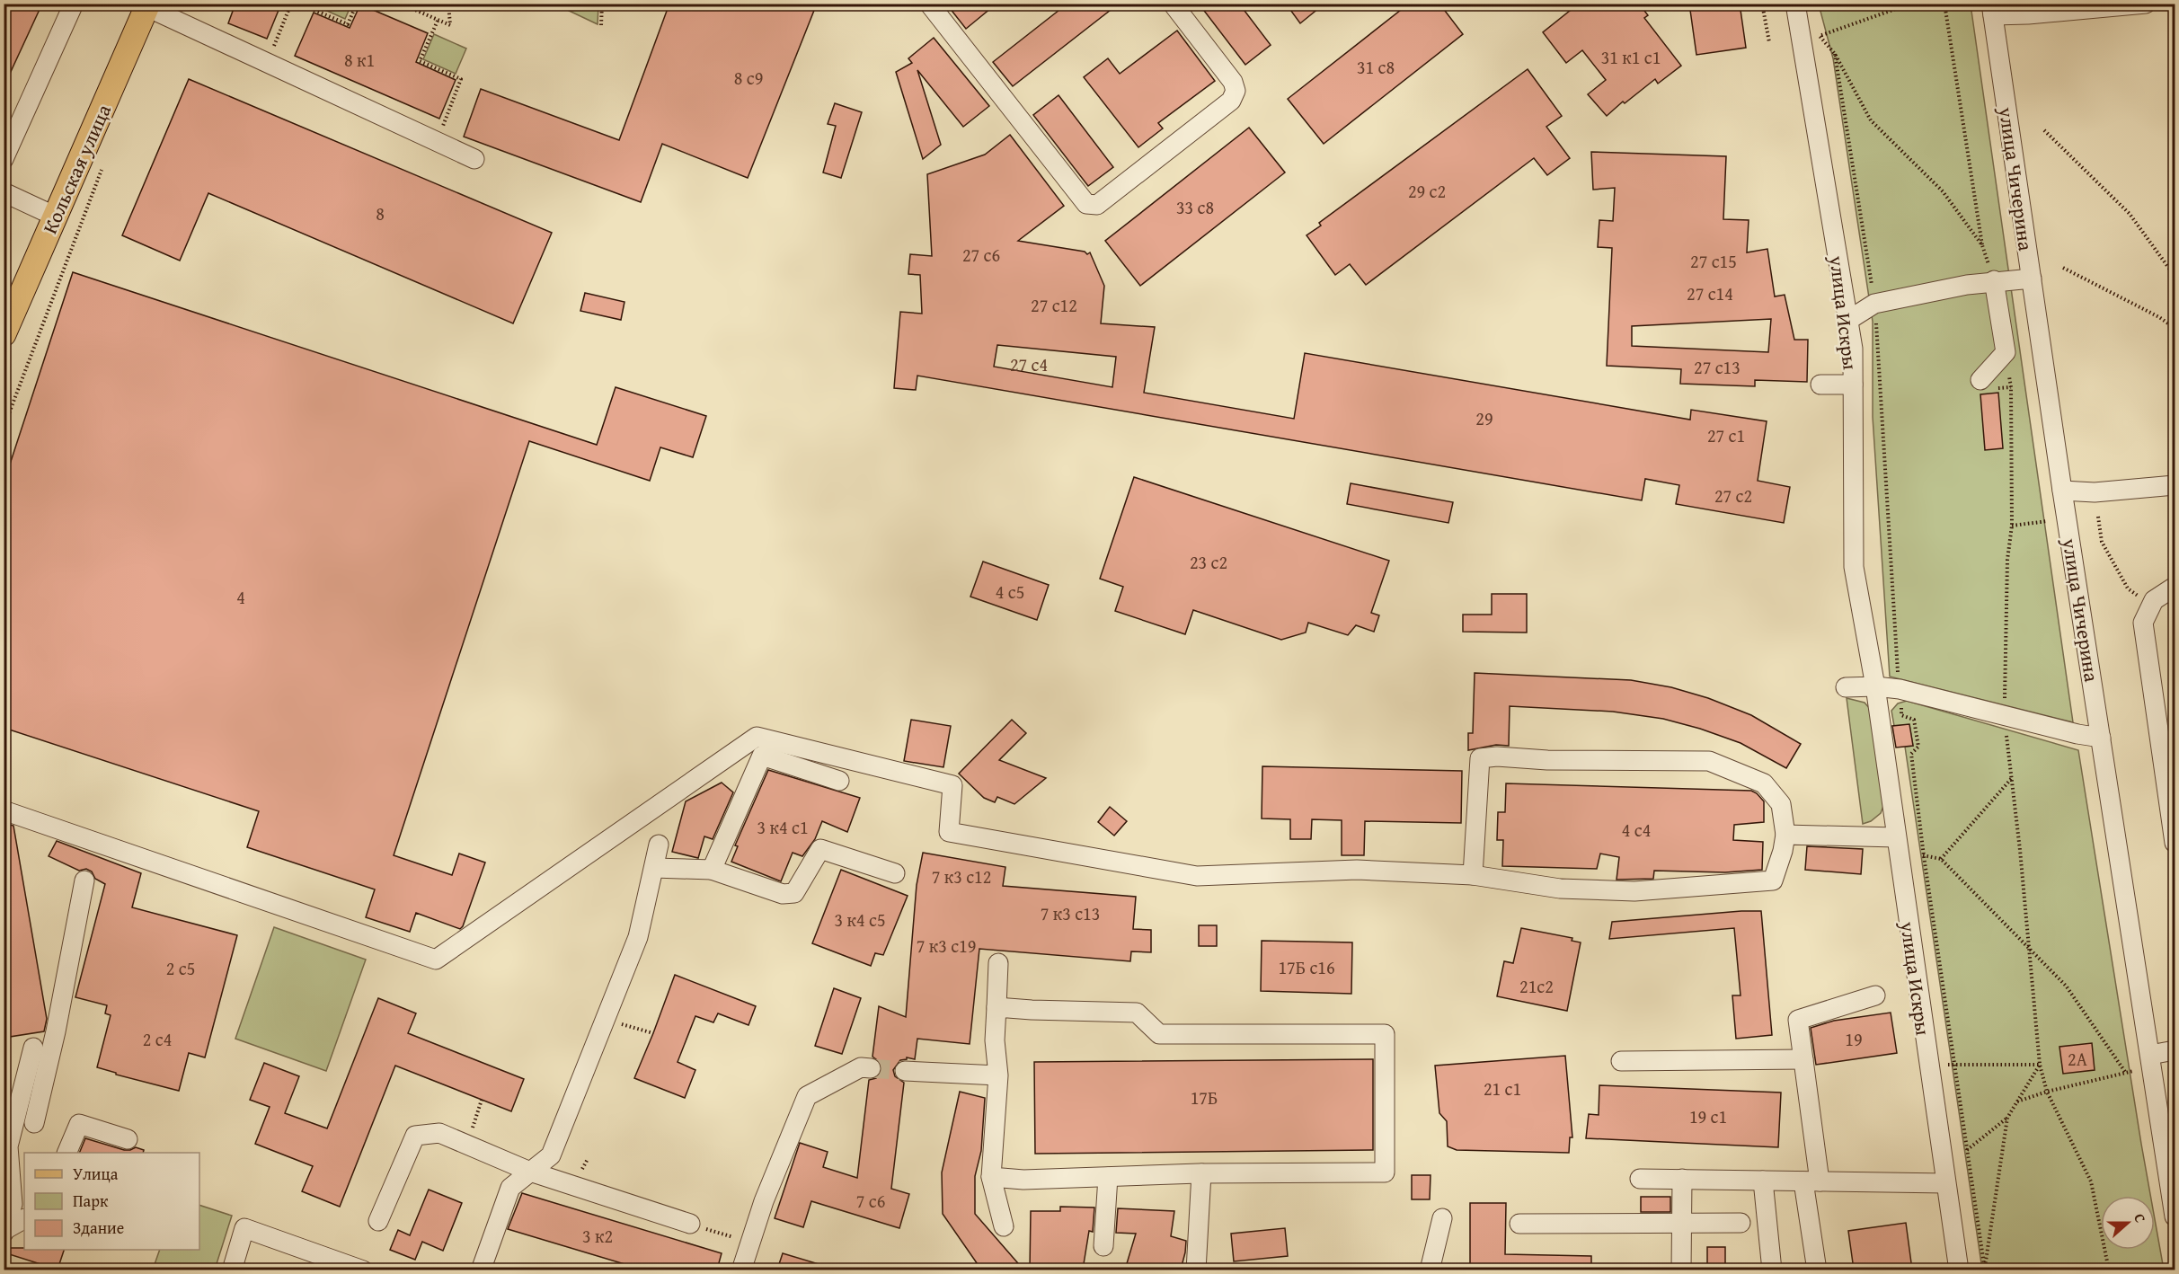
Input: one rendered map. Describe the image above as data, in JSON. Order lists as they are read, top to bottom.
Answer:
{
  "streets": {
    "main road": ["Кольская улица"],
    "street": ["улица Чичерина", "улица Искры"]
  },
  "house_numbers": [
    "31 к1 с1",
    "8 к1",
    "31 с8",
    "8 с9",
    "29 с2",
    "33 с8",
    "8",
    "27 с6",
    "27 с15",
    "27 c14",
    "27 с12",
    "27 с4",
    "27 с13",
    "29",
    "27 с1",
    "27 с2",
    "23 с2",
    "4 с5",
    "4",
    "3 к4 с1",
    "4 с4",
    "7 к3 с12",
    "7 к3 с13",
    "3 к4 с5",
    "7 к3 с19",
    "17Б с16",
    "2 с5",
    "21с2",
    "2 с4",
    "19",
    "2А",
    "21 с1",
    "17Б",
    "19 с1",
    "7 с6",
    "3 к2"
  ],
  "legend": ["Улица", "Парк", "Здание"],
  "north": "right"
}
